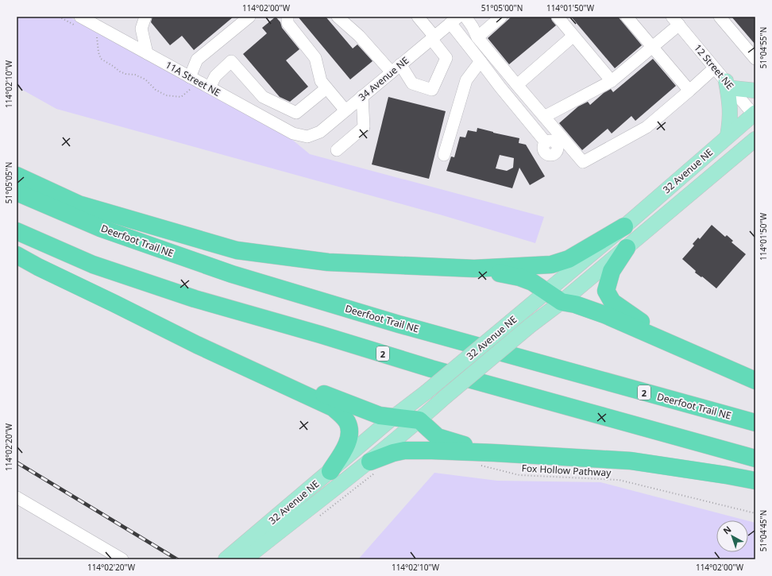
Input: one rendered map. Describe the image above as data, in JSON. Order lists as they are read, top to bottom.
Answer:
{
  "streets": {
    "highway": ["Deerfoot Trail NE", "2"],
    "main road": ["32 Avenue NE"],
    "street": ["12 Street NE", "11A Street NE", "34 Avenue NE"],
    "path": ["Fox Hollow Pathway"]
  },
  "crossings": [
    ["12 Street NE", "32 Avenue NE"],
    ["11A Street NE", "34 Avenue NE"]
  ],
  "north": "top left",
  "coordinates": [
    "114°02'00\"W",
    "51°05'00\"N",
    "114°01'50\"W",
    "51°04'55\"N",
    "114°02'10\"W",
    "51°05'05\"N",
    "114°02'20\"W",
    "51°04'45\"N"
  ]
}
